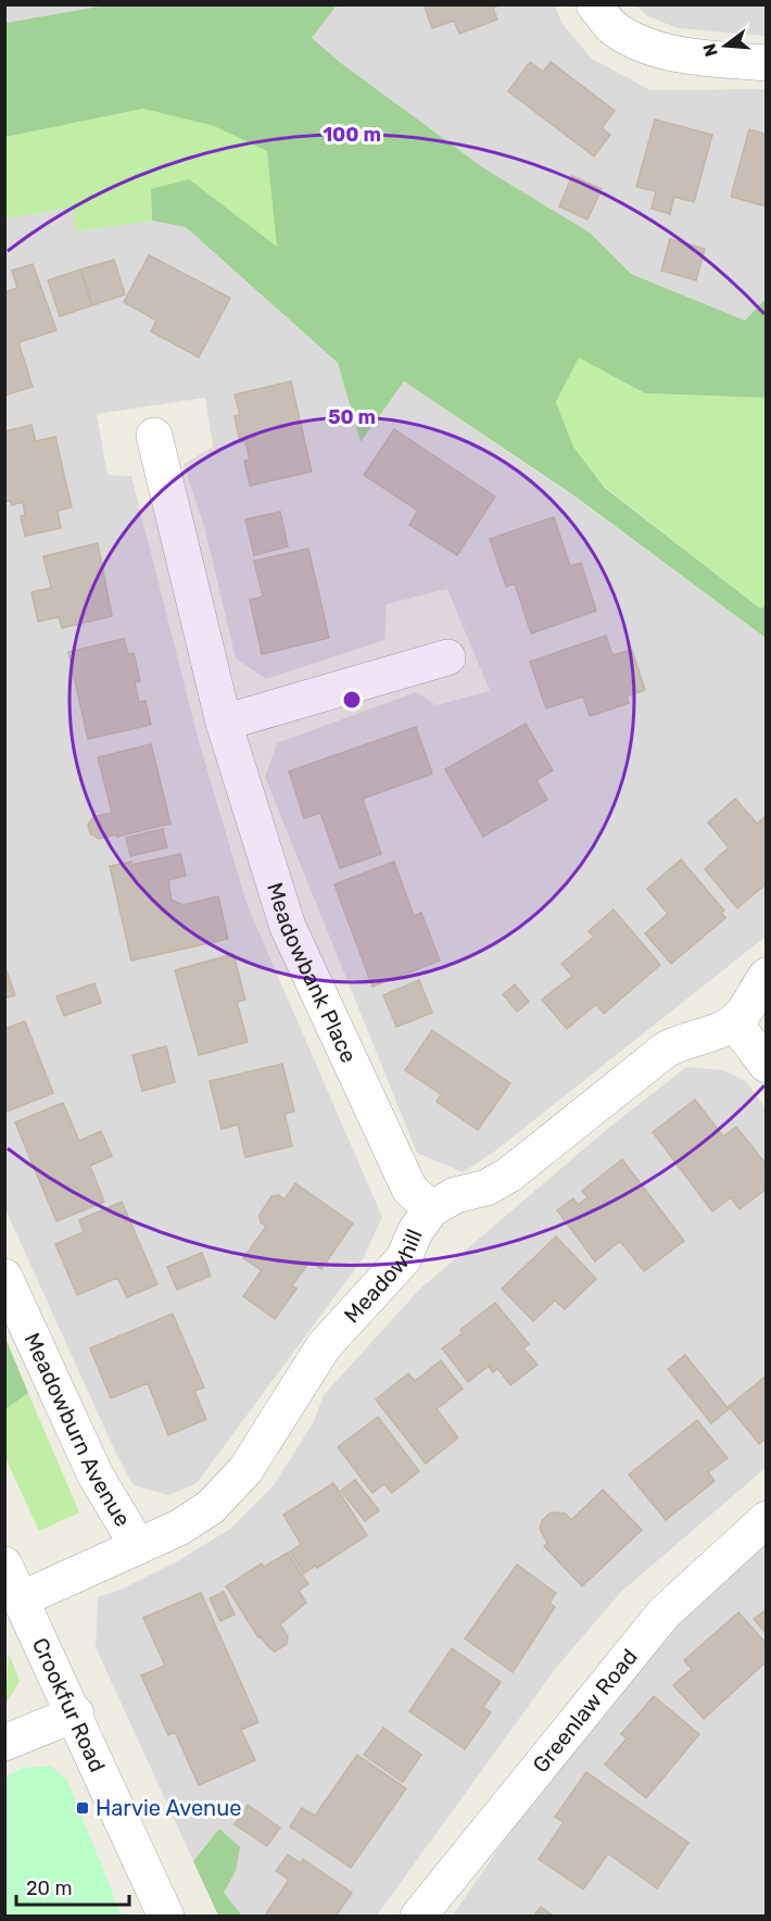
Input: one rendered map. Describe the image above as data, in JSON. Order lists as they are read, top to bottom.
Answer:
{
  "streets": {
    "street": [
      "Meadowbank Place",
      "Meadowhill",
      "Meadowburn Avenue",
      "Crookfur Road",
      "Greenlaw Road"
    ]
  },
  "crossings": [
    ["Meadowbank Place", "Meadowhill"],
    ["Meadowhill", "Meadowburn Avenue"],
    ["Meadowhill", "Crookfur Road"]
  ],
  "places": {
    "transit": ["Harvie Avenue"]
  },
  "scale_bar": "20 m",
  "north": "left",
  "rings": ["100 m", "50 m"]
}
